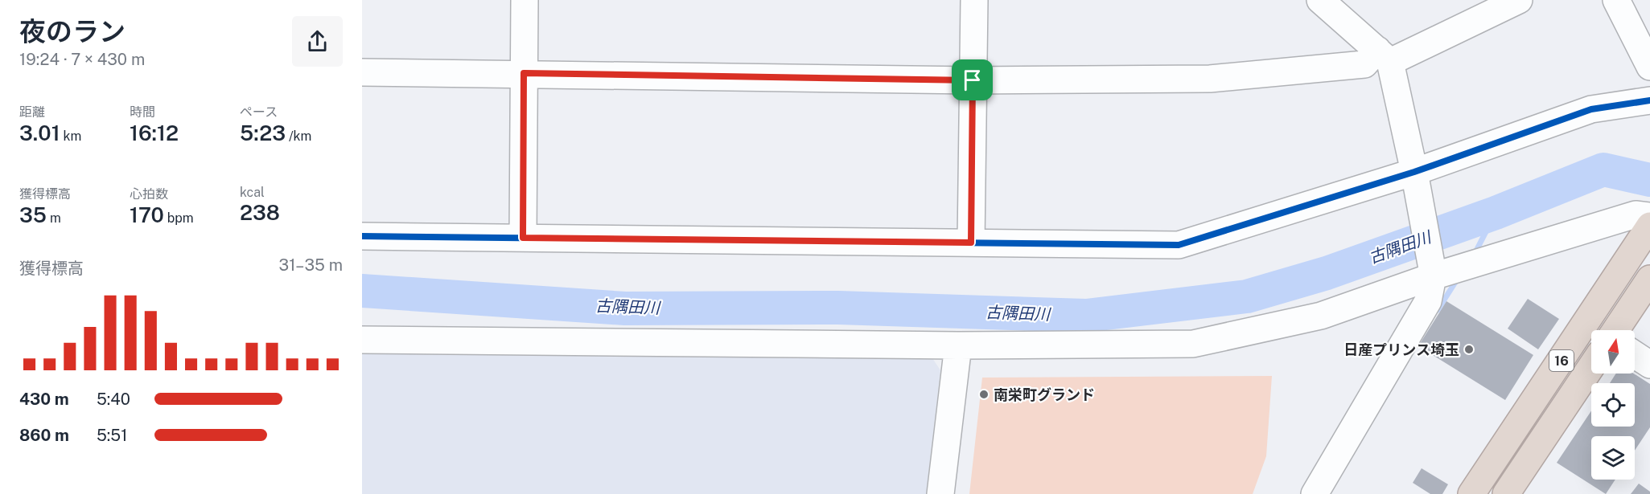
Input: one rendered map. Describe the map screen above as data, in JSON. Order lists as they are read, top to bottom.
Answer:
{
  "streets": {
    "highway": ["16"]
  },
  "water": ["古隅田川"],
  "places": ["日産プリンス埼玉", "南栄町グランド"],
  "north": "top",
  "page": {
    "heading": ["夜のラン", "19:24 · 7 × 430 m"],
    "stats": [
      ["距離", "3.01 km"],
      ["時間", "16:12"],
      ["ペース", "5:23 /km"],
      ["獲得標高", "35 m"],
      ["心拍数", "170 bpm"],
      ["kcal", "238"]
    ],
    "chart": ["獲得標高", "31–35 m"],
    "list": [
      {
        "name": "430 m",
        "note": "5:40"
      },
      {
        "name": "860 m",
        "note": "5:51"
      }
    ]
  }
}
